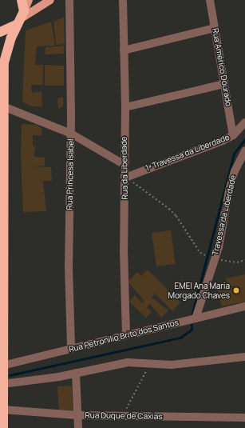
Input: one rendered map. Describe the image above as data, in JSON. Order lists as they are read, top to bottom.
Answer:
{
  "streets": {
    "street": [
      "Rua Américo Dourado",
      "1ª Travessa da Liberdade",
      "Rua da Liberdade",
      "Rua Princesa Isabel",
      "Travessa da Liberdade",
      "Rua Petronílio Brito dos Santos",
      "Rua Duque de Caxias"
    ]
  },
  "crossings": [
    ["Rua Américo Dourado", "1ª Travessa da Liberdade"],
    ["1ª Travessa da Liberdade", "Rua da Liberdade"],
    ["Rua da Liberdade", "Rua Petronílio Brito dos Santos"],
    ["Rua Princesa Isabel", "Rua Petronílio Brito dos Santos"],
    ["Travessa da Liberdade", "Rua Petronílio Brito dos Santos"]
  ],
  "places": ["EMEI Ana Maria Morgado Chaves"]
}
